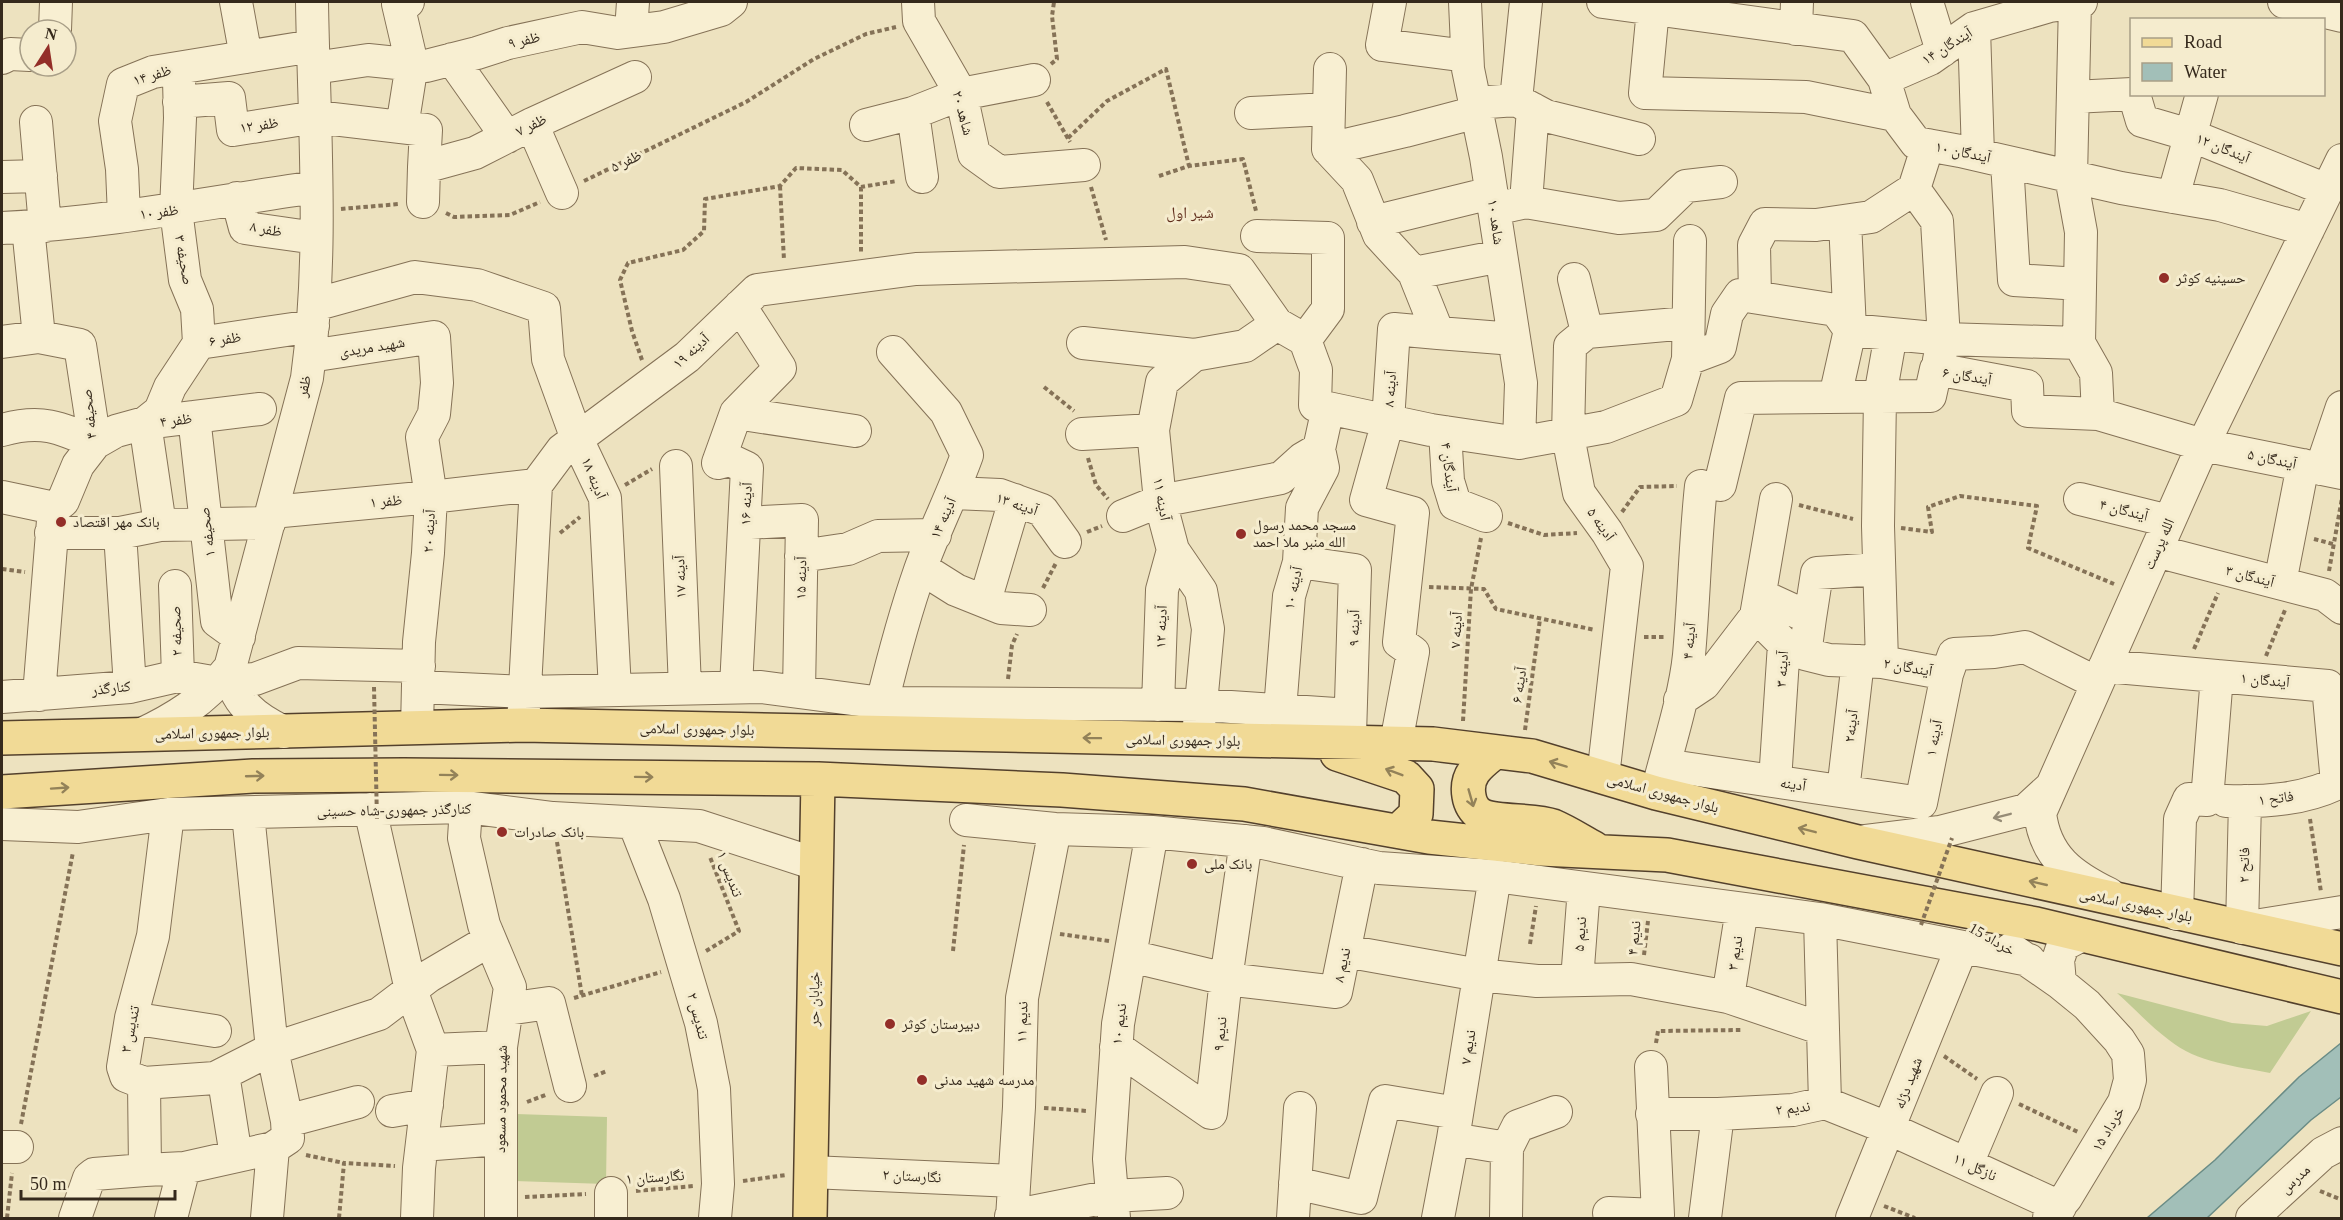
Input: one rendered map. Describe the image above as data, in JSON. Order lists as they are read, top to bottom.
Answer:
{
  "streets": {
    "main road": ["بلوار جمهوری اسلامی", "خیابان حر"],
    "street": [
      "ظفر ۹",
      "آیندگان ۱۴",
      "ظفر ۱۴",
      "شاهد ۲۰",
      "ظفر ۱۲",
      "ظفر ۷",
      "آیندگان ۱۲",
      "آیندگان ۱۰",
      "ظفر ۱۰",
      "شاهد ۱۰",
      "ظفر ۸",
      "صحیفه ۳",
      "ظفر ۶",
      "شهید مریدی",
      "آدینه ۱۹",
      "آیندگان ۶",
      "ظفر",
      "آدینه ۸",
      "صحیفه ۴",
      "ظفر ۴",
      "آیندگان ۵",
      "آیندگان ۴",
      "آدینه ۱۸",
      "آدینه ۱۱",
      "ظفر ۱",
      "آدینه ۱۶",
      "آدینه ۱۳",
      "آدینه ۱۴",
      "آدینه ۵",
      "آدینه ۲۰",
      "صحیفه ۱",
      "الله پرست",
      "آیندگان ۳",
      "آدینه ۱۷",
      "آدینه ۱۵",
      "آدینه ۱۰",
      "آدینه ۱۲",
      "آدینه ۹",
      "صحیفه ۲",
      "آدینه ۴",
      "آیندگان ۲",
      "آدینه ۳",
      "آیندگان ۱",
      "کنارگذر",
      "آدینه۲",
      "آدینه ۱",
      "آدینه",
      "فاتح ۱",
      "کنارگذر جمهوری-شاه حسینی",
      "فاتح ۲",
      "ندیم ۵",
      "15 خرداد",
      "ندیم ۳",
      "ندیم ۸",
      "تندیس ۲",
      "ندیم ۱۱",
      "ندیم ۱۰",
      "تندیس ۳",
      "ندیم ۹",
      "ندیم ۷",
      "شهید دژله",
      "شهید محمود مسعود",
      "ندیم ۲",
      "۱۵ خرداد",
      "نازگل ۱۱",
      "نگارستان ۲",
      "مدرس"
    ],
    "path": [
      "ظفر ۵",
      "آدینه ۷",
      "آدینه ۶",
      "تندیس ۱",
      "ندیم ۴",
      "نگارستان ۱"
    ]
  },
  "crossings": [
    ["ظفر ۹", "ظفر ۱۴"],
    ["ظفر ۹", "ظفر"],
    ["آیندگان ۱۴", "آیندگان ۱۰"],
    ["ظفر ۱۴", "ظفر ۱۲"],
    ["ظفر ۱۴", "ظفر ۱۰"],
    ["ظفر ۱۴", "صحیفه ۳"],
    ["ظفر ۱۴", "ظفر"],
    ["شاهد ۲۰", "ظفر ۵"],
    ["ظفر ۱۲", "ظفر"],
    ["آیندگان ۱۲", "الله پرست"],
    ["آیندگان ۱۰", "الله پرست"],
    ["ظفر ۱۰", "ظفر ۸"],
    ["ظفر ۱۰", "صحیفه ۳"],
    ["ظفر ۱۰", "ظفر"],
    ["ظفر ۸", "ظفر"],
    ["صحیفه ۳", "ظفر ۶"],
    ["ظفر ۶", "ظفر"],
    ["ظفر ۶", "ظفر ۴"],
    ["ظفر ۶", "آدینه ۱۸"],
    ["شهید مریدی", "ظفر"],
    ["شهید مریدی", "آدینه ۲۰"],
    ["آدینه ۱۹", "آدینه ۱۸"],
    ["آدینه ۱۹", "آدینه ۱۱"],
    ["آدینه ۱۹", "ظفر ۱"],
    ["آدینه ۱۹", "آدینه ۱۶"],
    ["آیندگان ۶", "آیندگان ۵"],
    ["آیندگان ۶", "الله پرست"],
    ["آیندگان ۶", "آدینه ۴"],
    ["آیندگان ۶", "آدینه۲"],
    ["ظفر", "آدینه ۱۸"],
    ["ظفر", "ظفر ۱"],
    ["ظفر", "صحیفه ۱"],
    ["ظفر", "کنارگذر"],
    ["صحیفه ۴", "ظفر ۴"],
    ["صحیفه ۴", "ظفر ۱"],
    ["صحیفه ۴", "کنارگذر"],
    ["ظفر ۴", "صحیفه ۱"],
    ["آیندگان ۵", "الله پرست"],
    ["آیندگان ۴", "الله پرست"],
    ["آیندگان ۴", "آدینه ۷"],
    ["آدینه ۱۸", "کنارگذر"],
    ["آدینه ۱۱", "آدینه ۱۲"],
    ["آدینه ۱۱", "کنارگذر"],
    ["آدینه ۱۱", "بلوار جمهوری اسلامی"],
    ["ظفر ۱", "آدینه ۲۰"],
    ["ظفر ۱", "صحیفه ۱"],
    ["آدینه ۱۶", "آدینه ۱۵"],
    ["آدینه ۱۶", "کنارگذر"],
    ["آدینه ۱۳", "آدینه ۱۴"],
    ["آدینه ۱۴", "کنارگذر"],
    ["آدینه ۵", "بلوار جمهوری اسلامی"],
    ["آدینه ۲۰", "کنارگذر"],
    ["آدینه ۲۰", "بلوار جمهوری اسلامی"],
    ["الله پرست", "آیندگان ۳"],
    ["الله پرست", "آیندگان ۲"],
    ["الله پرست", "آیندگان ۱"],
    ["الله پرست", "بلوار جمهوری اسلامی"],
    ["آدینه ۱۷", "کنارگذر"],
    ["آدینه ۱۵", "کنارگذر"],
    ["آدینه ۱۰", "آدینه ۹"],
    ["آدینه ۱۰", "کنارگذر"],
    ["آدینه ۱۲", "کنارگذر"],
    ["آدینه ۹", "کنارگذر"],
    ["آدینه ۹", "بلوار جمهوری اسلامی"],
    ["آدینه ۷", "بلوار جمهوری اسلامی"],
    ["صحیفه ۲", "کنارگذر"],
    ["آدینه ۴", "بلوار جمهوری اسلامی"],
    ["آدینه ۴", "آدینه"],
    ["آیندگان ۲", "آیندگان ۱"],
    ["آیندگان ۲", "آدینه۲"],
    ["آیندگان ۲", "آدینه ۱"],
    ["آدینه ۳", "آدینه"],
    ["آیندگان ۱", "فاتح ۱"],
    ["آدینه ۶", "بلوار جمهوری اسلامی"],
    ["کنارگذر", "بلوار جمهوری اسلامی"],
    ["آدینه۲", "آدینه"],
    ["بلوار جمهوری اسلامی", "آدینه"],
    ["بلوار جمهوری اسلامی", "فاتح ۱"],
    ["بلوار جمهوری اسلامی", "فاتح ۲"],
    ["آدینه ۱", "آدینه"],
    ["فاتح ۱", "فاتح ۲"],
    ["کنارگذر جمهوری-شاه حسینی", "تندیس ۱"],
    ["کنارگذر جمهوری-شاه حسینی", "خیابان حر"],
    ["کنارگذر جمهوری-شاه حسینی", "تندیس ۲"],
    ["کنارگذر جمهوری-شاه حسینی", "تندیس ۳"],
    ["کنارگذر جمهوری-شاه حسینی", "شهید محمود مسعود"],
    ["تندیس ۱", "تندیس ۲"],
    ["15 خرداد", "۱۵ خرداد"],
    ["ندیم ۸", "ندیم ۹"],
    ["خیابان حر", "نگارستان ۲"],
    ["خیابان حر", "نگارستان ۱"],
    ["تندیس ۲", "نگارستان ۱"],
    ["ندیم ۱۱", "نگارستان ۲"],
    ["ندیم ۱۰", "ندیم ۹"],
    ["شهید دژله", "نازگل ۱۱"],
    ["شهید محمود مسعود", "نگارستان ۱"],
    ["ندیم ۲", "نازگل ۱۱"],
    ["۱۵ خرداد", "نازگل ۱۱"],
    ["نگارستان ۲", "نگارستان ۱"]
  ],
  "districts": ["شیر اول"],
  "places": [
    "حسینیه کوثر",
    "بانک مهر اقتصاد",
    "مسجد محمد رسول الله منبر ملا احمد",
    "بانک صادرات",
    "بانک ملی",
    "دبیرستان کوثر",
    "مدرسه شهید مدنی"
  ],
  "legend": ["Road", "Water"],
  "scale_bar": "50 m",
  "north": "top"
}
